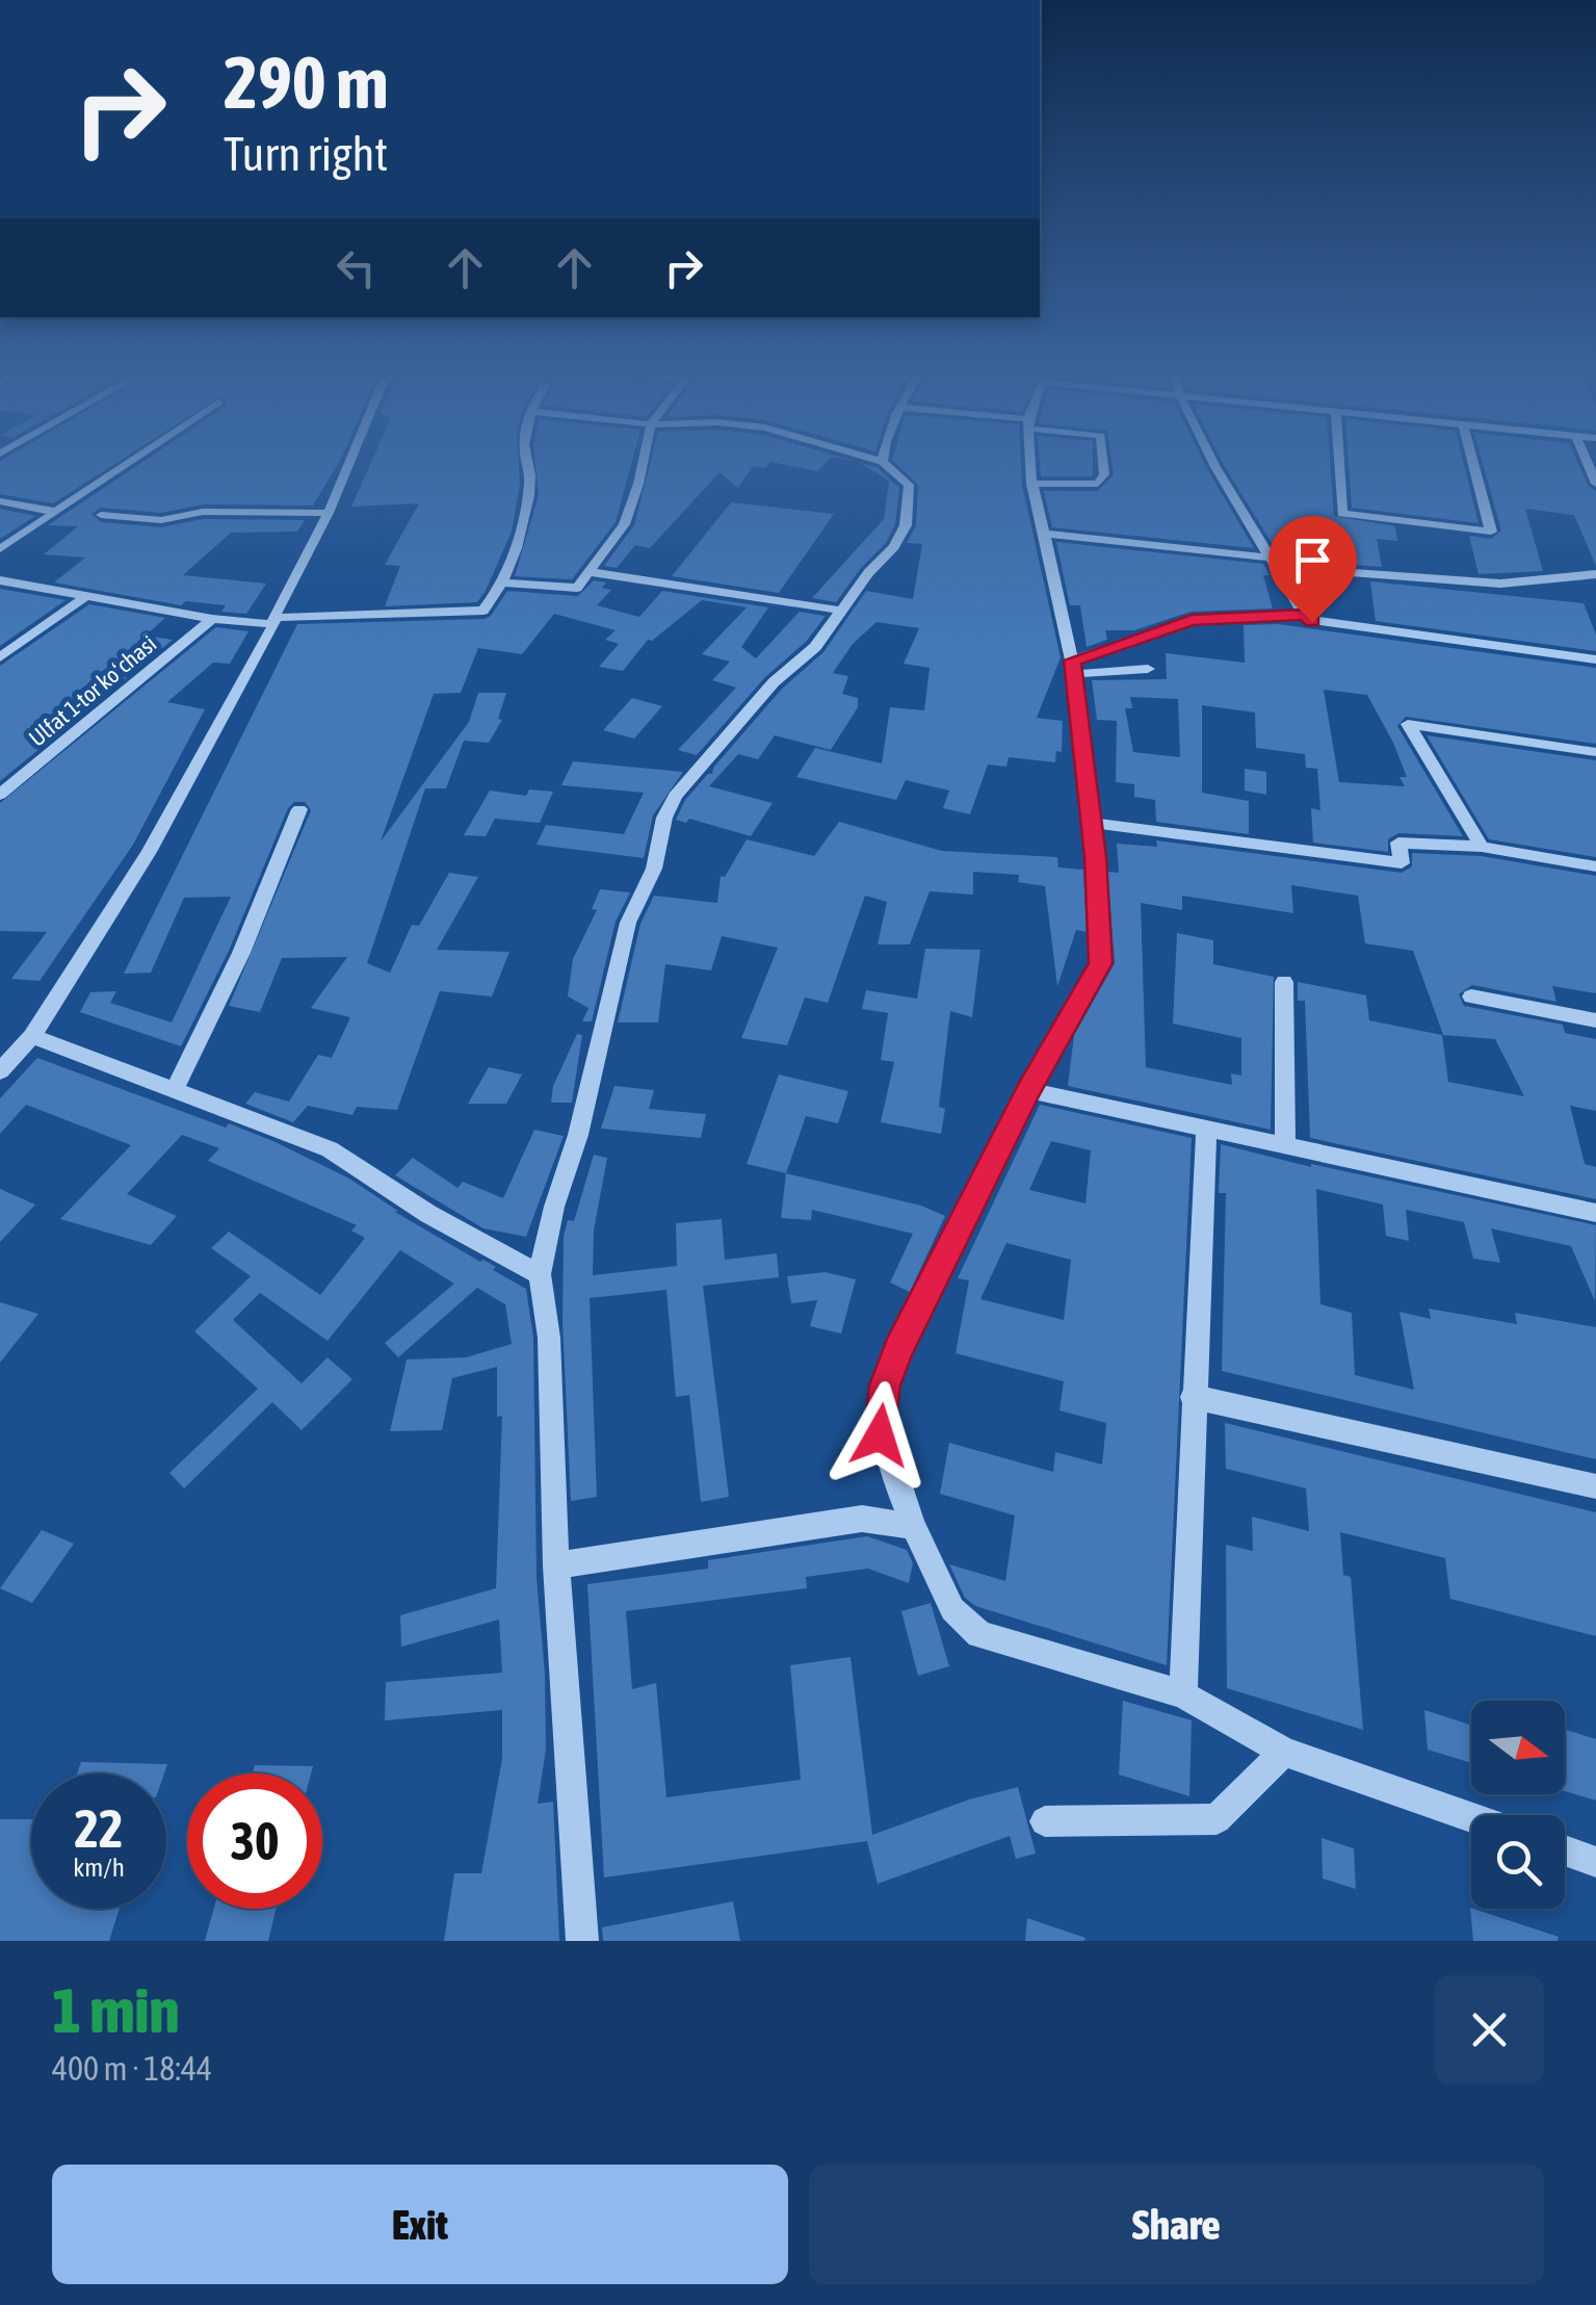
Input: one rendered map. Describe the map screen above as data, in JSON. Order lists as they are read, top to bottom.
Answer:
{
  "streets": {
    "street": ["Ulfat 1-tor koʻchasi"]
  },
  "north": "right",
  "page": {
    "turn": ["290 m", "Turn right"],
    "speed": "22 km/h",
    "limit": "30",
    "heading": ["1 min", "400 m · 18:44"],
    "buttons": ["Exit", "Share"]
  }
}
